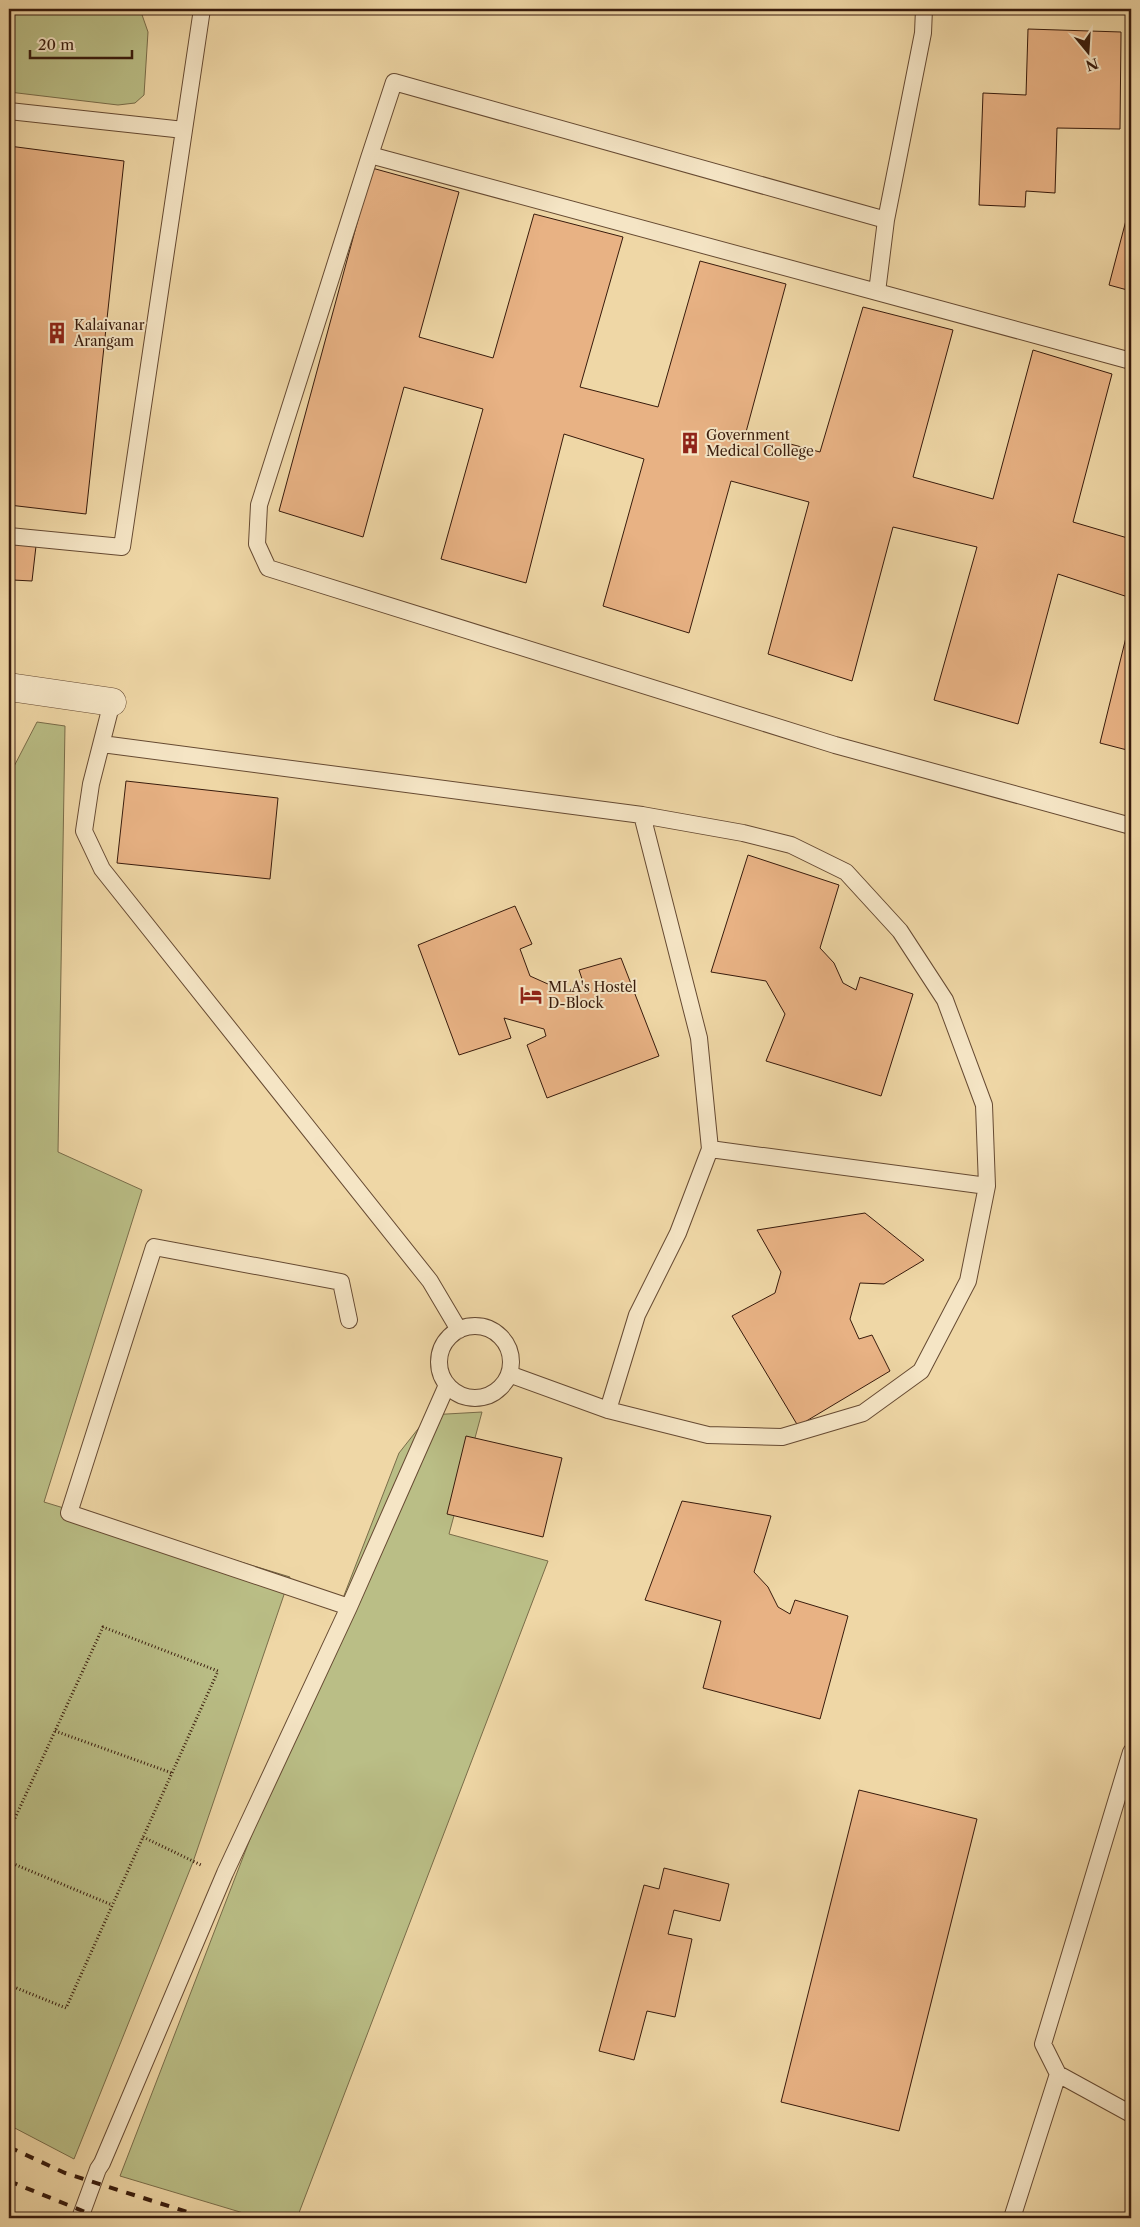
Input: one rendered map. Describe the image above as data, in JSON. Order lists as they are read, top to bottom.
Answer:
{
  "places": {
    "building": ["Kalaivanar Arangam", "Government Medical College"],
    "hotel": ["MLA's Hostel D-Block"]
  },
  "scale_bar": "20 m",
  "north": "bottom"
}
